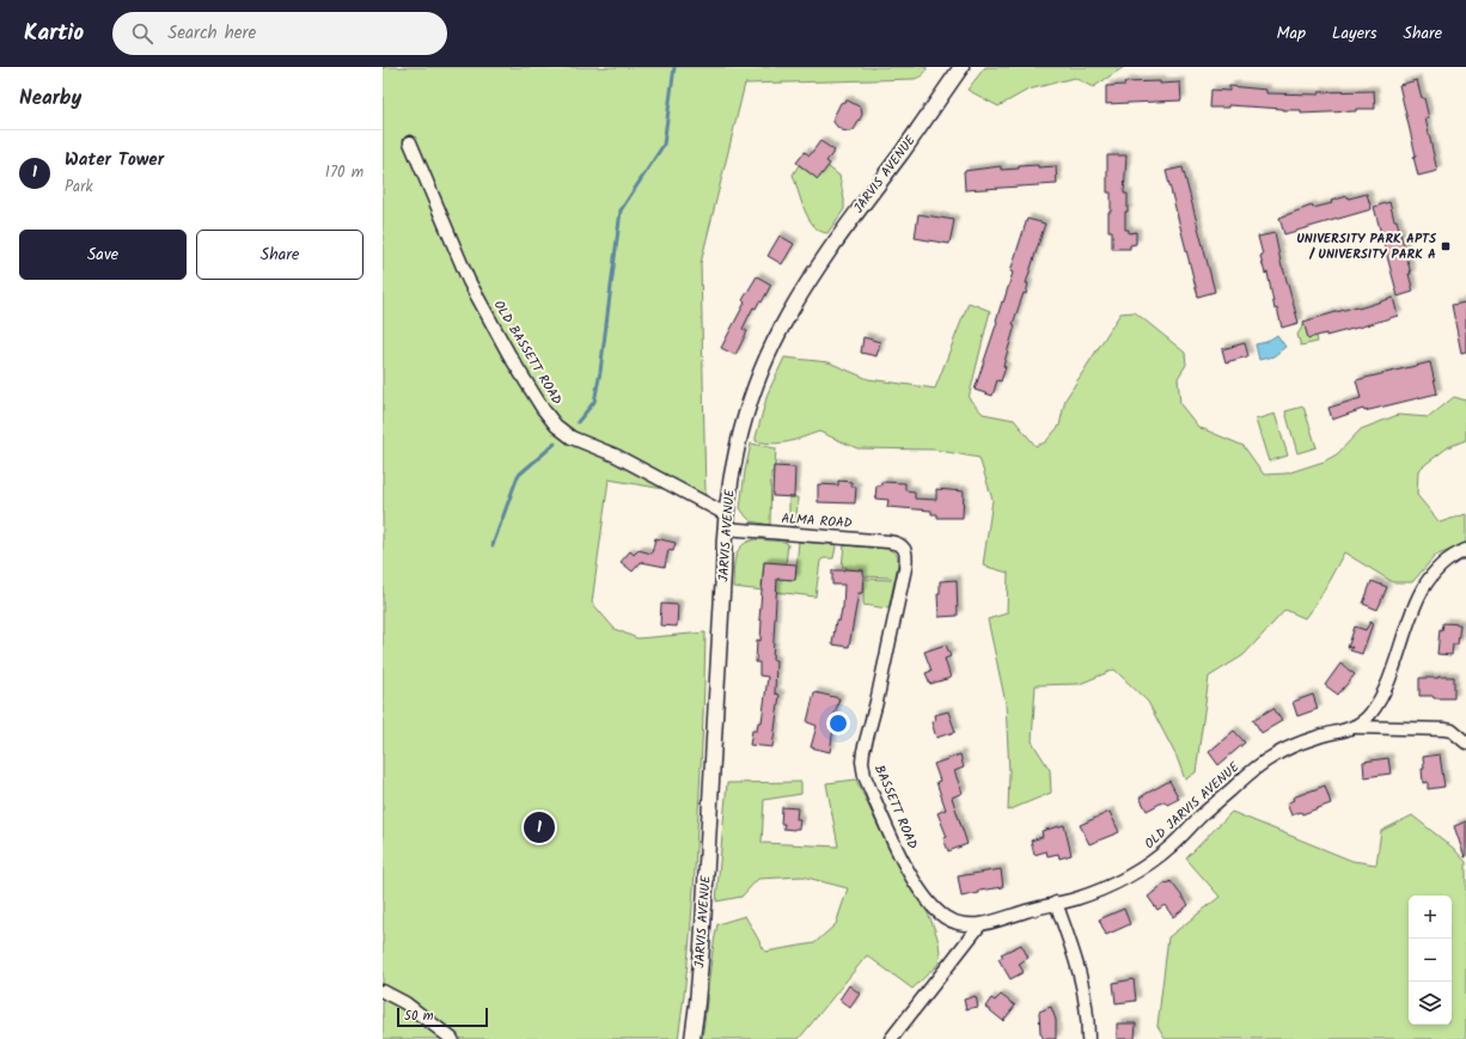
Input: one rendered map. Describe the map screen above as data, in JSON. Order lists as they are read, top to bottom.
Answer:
{
  "streets": {
    "street": [
      "JARVIS AVENUE",
      "OLD BASSETT ROAD",
      "ALMA ROAD",
      "OLD JARVIS AVENUE",
      "BASSETT ROAD"
    ]
  },
  "crossings": [
    ["JARVIS AVENUE", "OLD BASSETT ROAD"],
    ["JARVIS AVENUE", "ALMA ROAD"],
    ["ALMA ROAD", "BASSETT ROAD"],
    ["OLD JARVIS AVENUE", "BASSETT ROAD"]
  ],
  "places": {
    "transit": ["UNIVERSITY PARK APTS / UNIVERSITY PARK A"]
  },
  "scale_bar": "50 m",
  "page": {
    "header": "Kartio",
    "search": "Search here",
    "nav": ["Map", "Layers", "Share"],
    "heading": "Nearby",
    "list": [
      {
        "mark": "1",
        "name": "Water Tower",
        "note": "Park",
        "value": "170 m"
      }
    ],
    "buttons": ["Save", "Share"],
    "pins": "1",
    "map_buttons": ["+", "−"],
    "scale": "50 m"
  }
}
